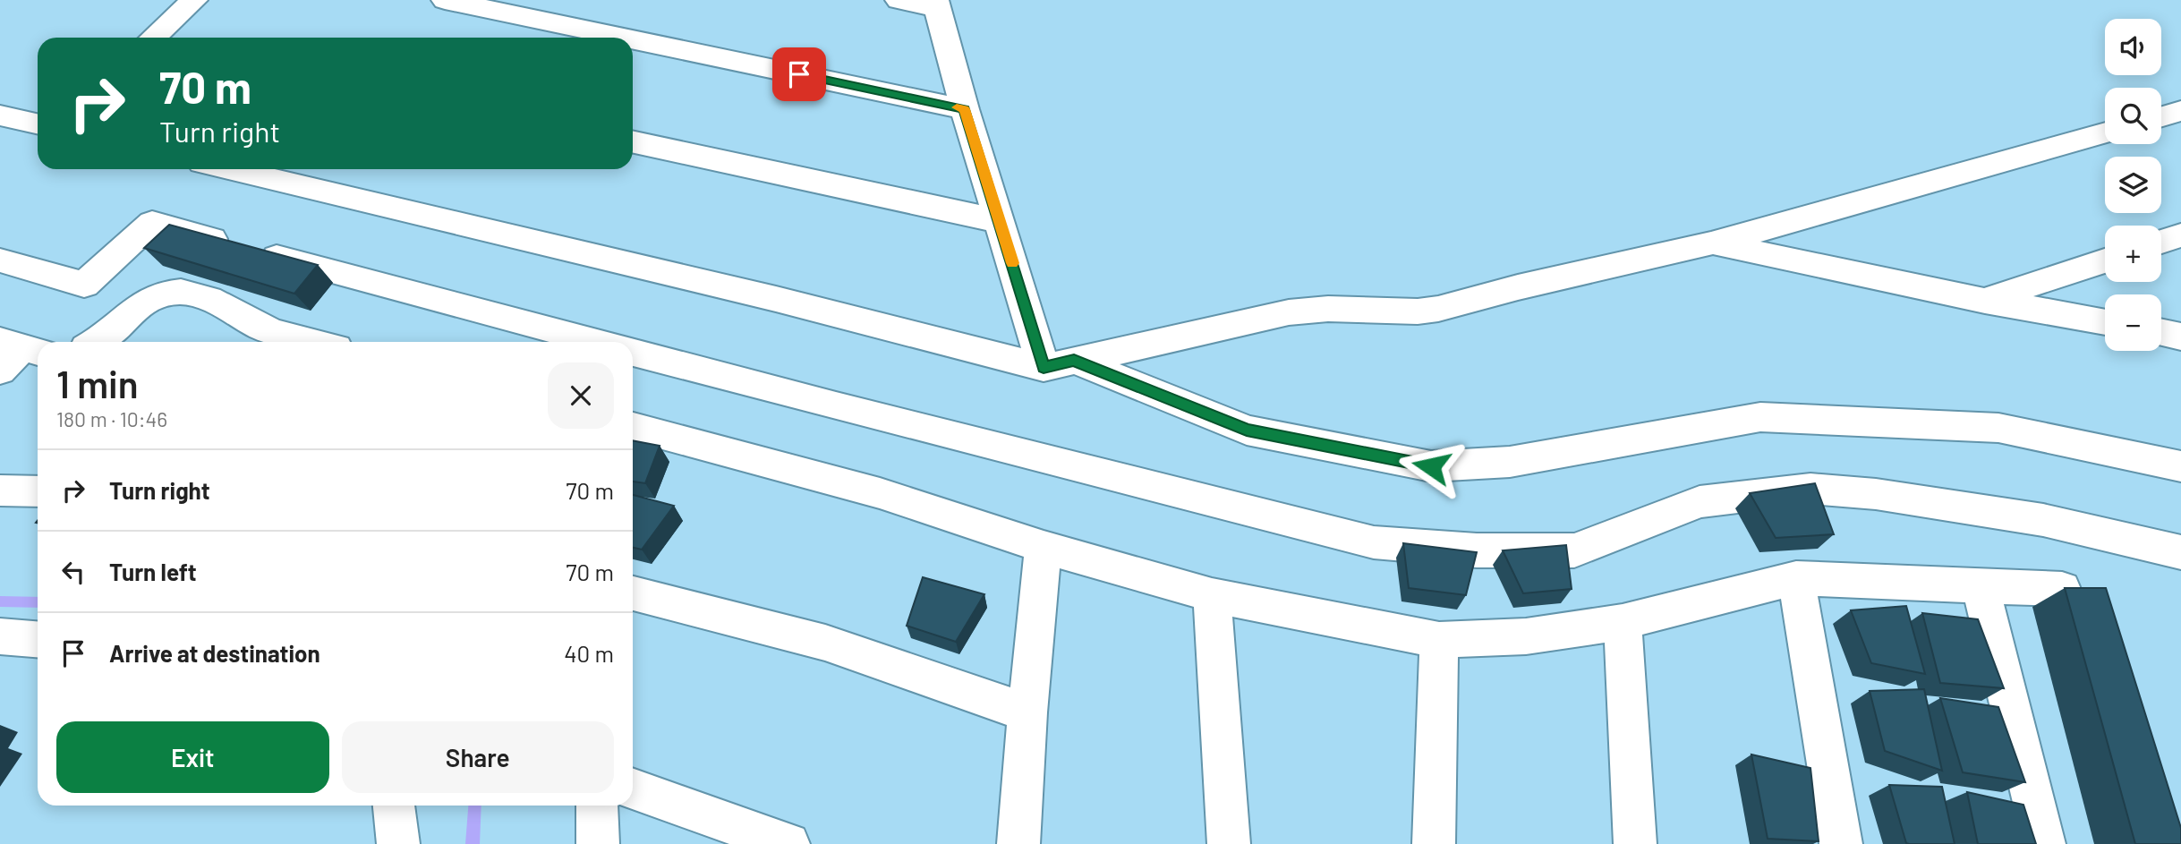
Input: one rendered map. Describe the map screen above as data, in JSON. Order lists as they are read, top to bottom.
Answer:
{
  "page": {
    "map_buttons": ["+", "−"],
    "turn": ["70 m", "Turn right"],
    "heading": ["1 min", "180 m · 10:46"],
    "list": [
      {
        "name": "Turn right",
        "value": "70 m"
      },
      {
        "name": "Turn left",
        "value": "70 m"
      },
      {
        "name": "Arrive at destination",
        "value": "40 m"
      }
    ],
    "buttons": ["Exit", "Share"]
  }
}
